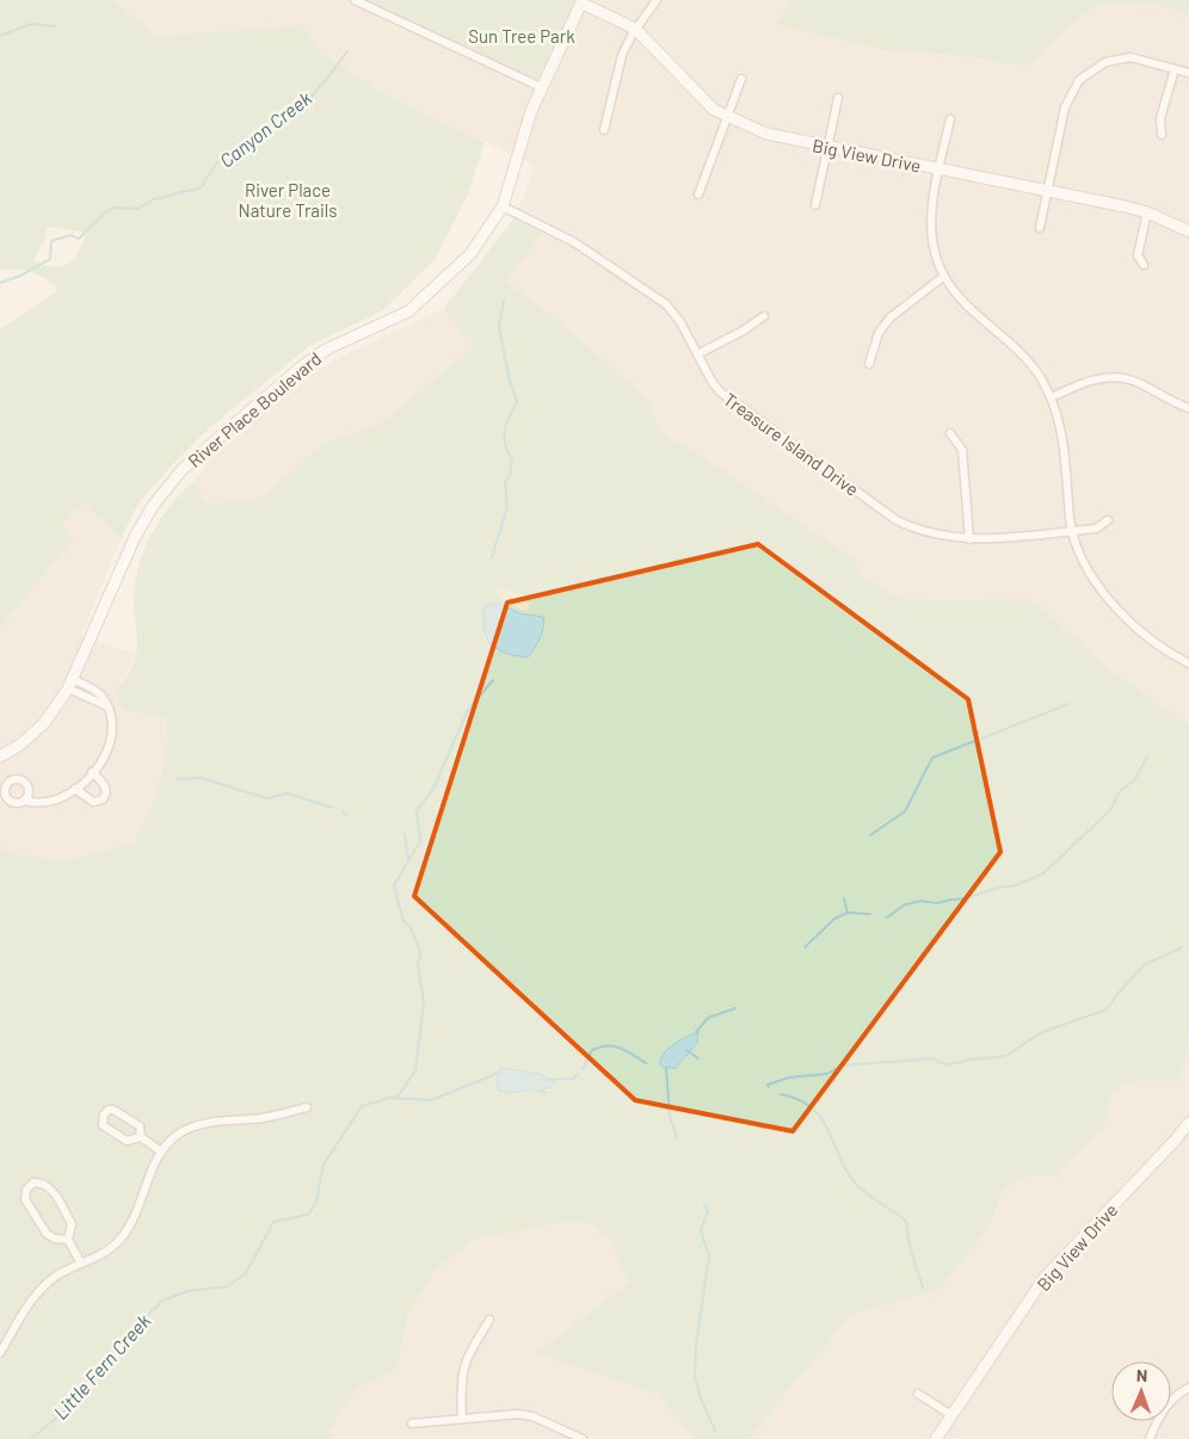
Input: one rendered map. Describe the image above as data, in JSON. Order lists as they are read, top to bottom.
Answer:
{
  "streets": {
    "street": ["Big View Drive", "River Place Boulevard", "Treasure Island Drive"]
  },
  "crossings": [
    ["Big View Drive", "River Place Boulevard"],
    ["River Place Boulevard", "Treasure Island Drive"]
  ],
  "water": ["Canyon Creek", "Little Fern Creek"],
  "parks": ["Sun Tree Park", "River Place Nature Trails"],
  "north": "top"
}
